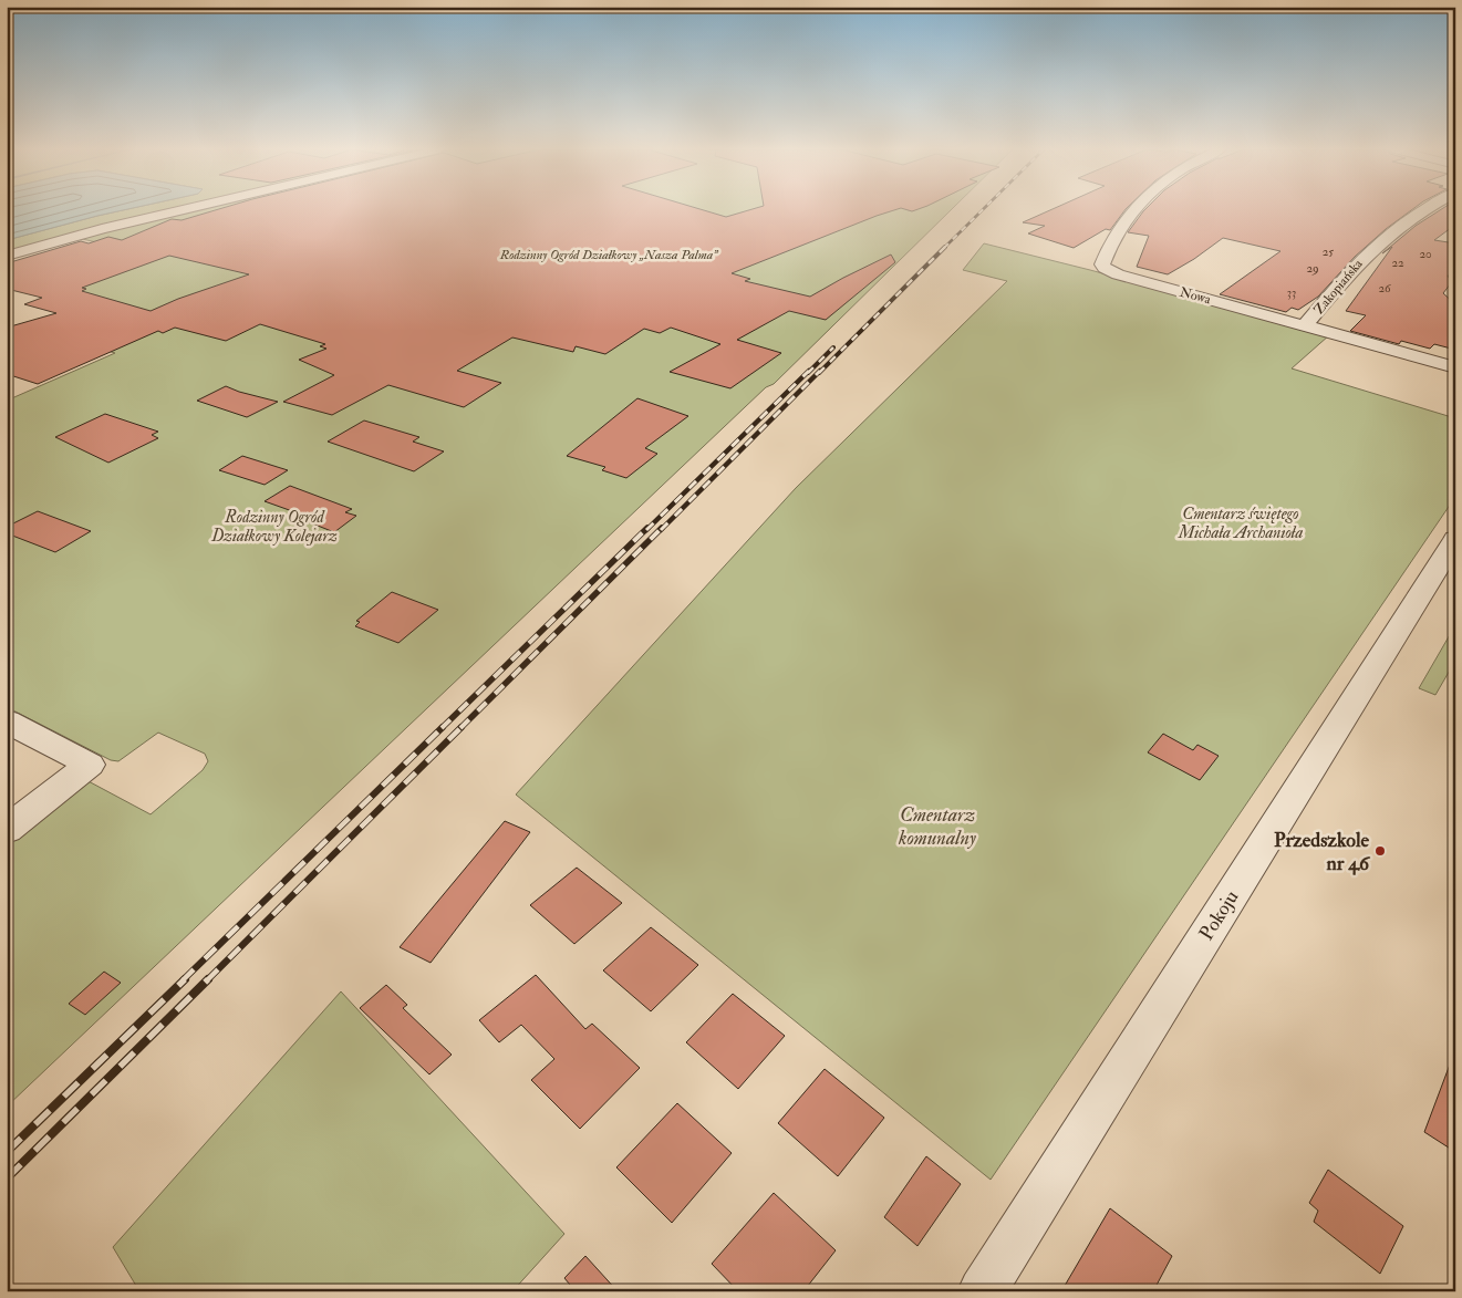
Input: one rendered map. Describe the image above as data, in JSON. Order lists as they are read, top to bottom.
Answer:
{
  "streets": {
    "street": ["Zakopiańska", "Nowa", "Pokoju"]
  },
  "crossings": [
    ["Zakopiańska", "Nowa"]
  ],
  "parks": [
    "Rodzinny Ogród Działkowy „Nasza Palma”",
    "Cmentarz świętego Michała Archanioła",
    "Rodzinny Ogród Działkowy Kolejarz",
    "Cmentarz komunalny"
  ],
  "places": ["Przedszkole nr 46"],
  "house_numbers": [
    "25",
    "20",
    "22",
    "29",
    "26",
    "33"
  ]
}
